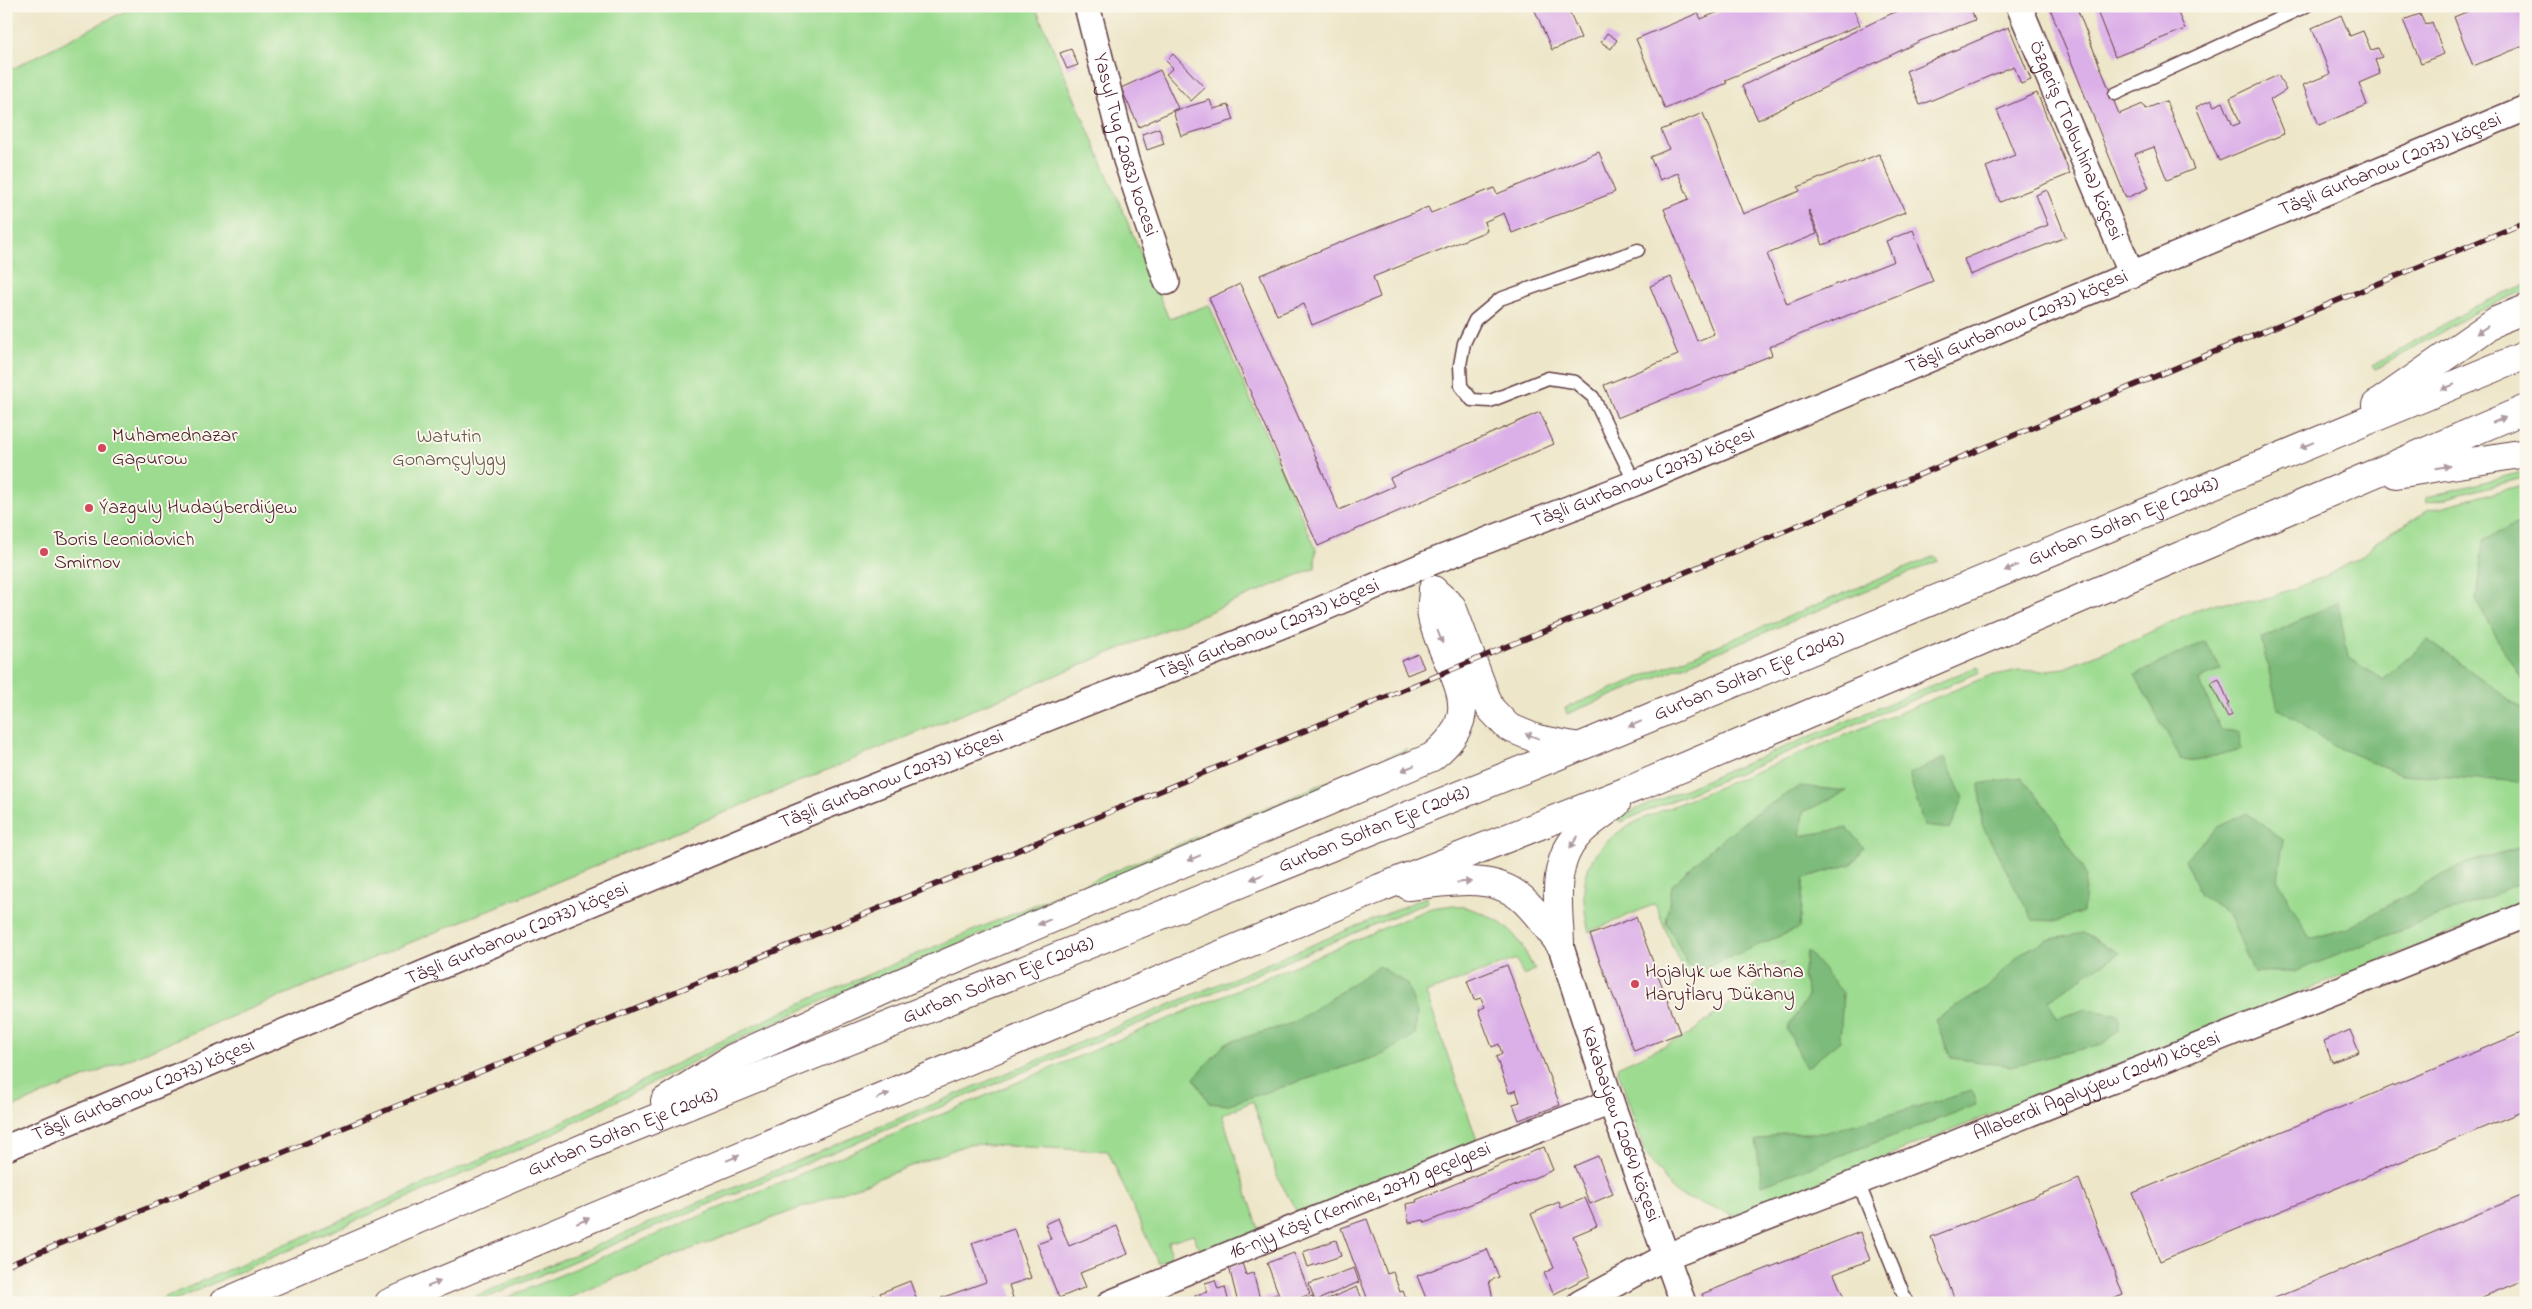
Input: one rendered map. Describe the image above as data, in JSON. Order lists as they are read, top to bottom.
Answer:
{
  "streets": {
    "highway": ["Gurban Soltan Eje (2043)"],
    "street": [
      "Özgeriş (Tolbuhina) köçesi",
      "Yasyl Tug (2083) kocesi",
      "Täşli Gurbanow (2073) köçesi",
      "Allaberdi Agalyýew (2041) köçesi",
      "Kakabaýew (2064) köçesi",
      "16-njy Köşi (Kemine, 2071) geçelgesi"
    ]
  },
  "crossings": [
    ["Özgeriş (Tolbuhina) köçesi", "Täşli Gurbanow (2073) köçesi"],
    ["Allaberdi Agalyýew (2041) köçesi", "Kakabaýew (2064) köçesi"],
    ["Kakabaýew (2064) köçesi", "16-njy Köşi (Kemine, 2071) geçelgesi"]
  ],
  "parks": ["Watutin Gonamçylygy"],
  "places": [
    "Muhamednazar Gapurow",
    "Ýazguly Hudaýberdiýew",
    "Boris Leonidovich Smirnov",
    "Hojalyk we Kärhana Harytlary Dükany"
  ]
}
